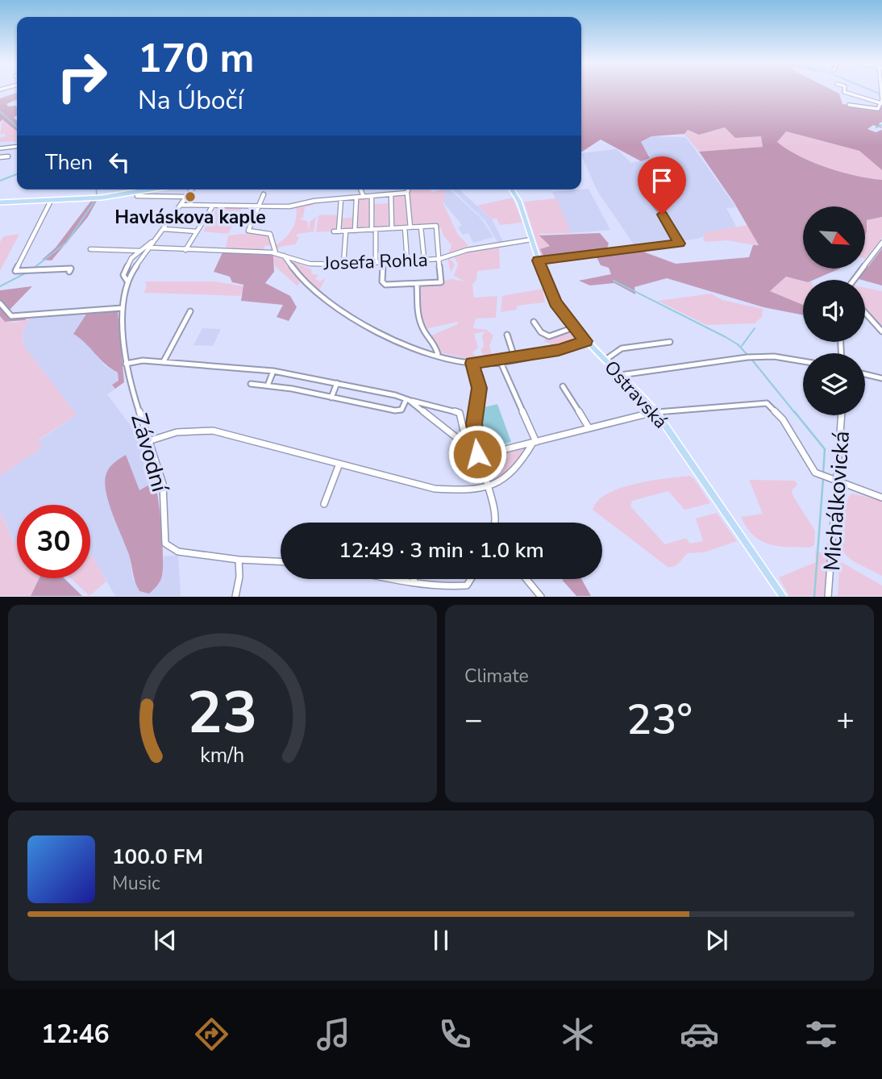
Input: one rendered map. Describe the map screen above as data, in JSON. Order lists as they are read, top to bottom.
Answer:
{
  "streets": {
    "main road": ["Ostravská"],
    "street": ["Josefa Rohla", "Závodní", "Michálkovická"]
  },
  "crossings": [
    ["Josefa Rohla", "Ostravská"],
    ["Josefa Rohla", "Závodní"]
  ],
  "places": ["Havláskova kaple"],
  "north": "bottom right",
  "page": {
    "turn": ["170 m", "Na Úbočí"],
    "then": "Then",
    "limit": "30",
    "trip": "12:49 · 3 min · 1.0 km",
    "tile": "Climate",
    "heat": ["−", "23°", "+"],
    "song": ["100.0 FM", "Music"],
    "tabs": "12:46",
    "gauge": ["23", "km/h"]
  }
}
